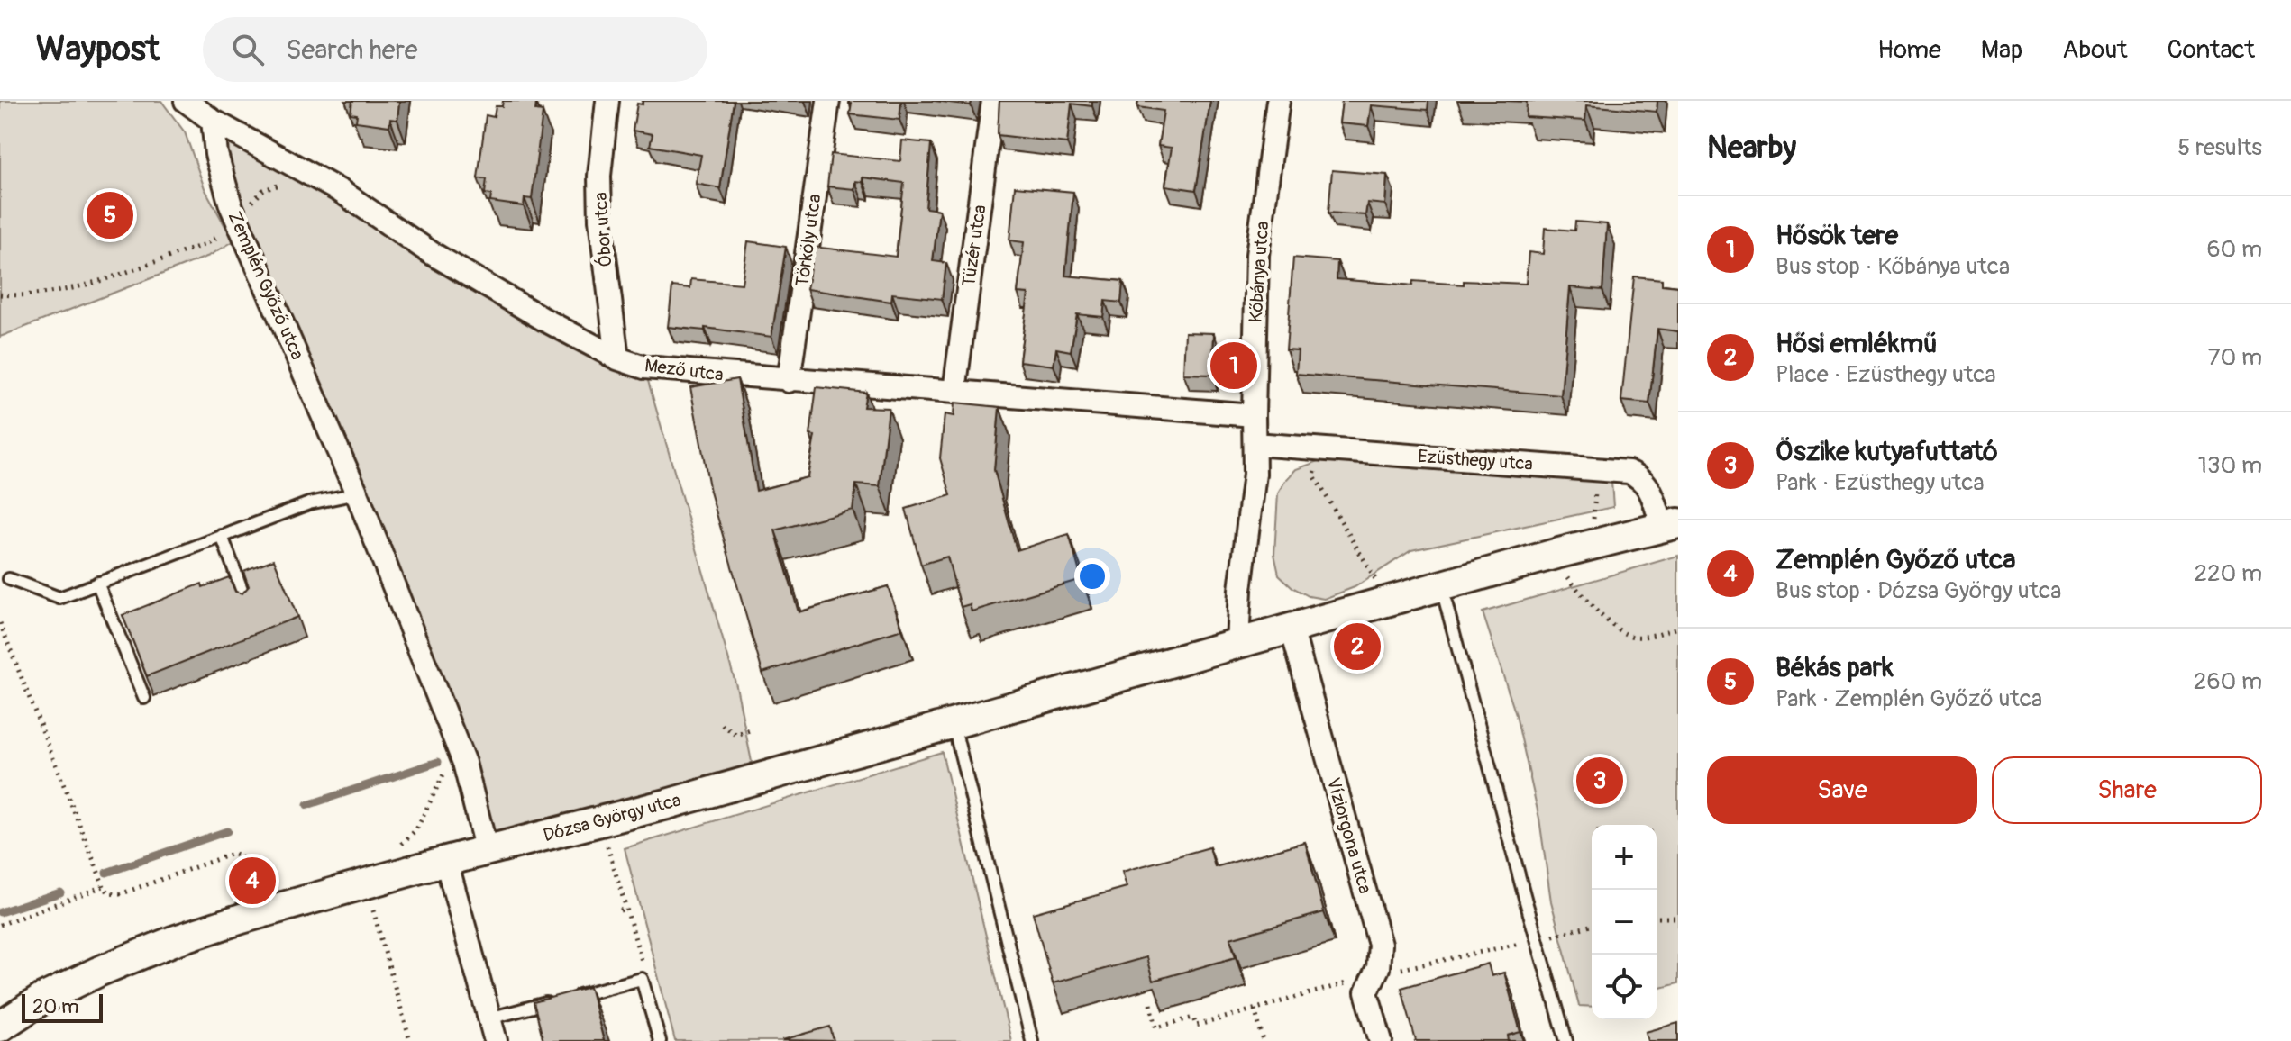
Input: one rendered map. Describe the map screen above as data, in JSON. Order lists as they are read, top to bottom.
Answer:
{
  "streets": {
    "street": [
      "Óbor utca",
      "Törköly utca",
      "Tüzér utca",
      "Kőbánya utca",
      "Zemplén Győző utca",
      "Mező utca",
      "Ezüsthegy utca",
      "Dózsa György utca",
      "Víziorgona utca"
    ]
  },
  "crossings": [
    ["Óbor utca", "Mező utca"],
    ["Törköly utca", "Mező utca"],
    ["Tüzér utca", "Mező utca"],
    ["Kőbánya utca", "Mező utca"],
    ["Kőbánya utca", "Ezüsthegy utca"],
    ["Kőbánya utca", "Dózsa György utca"],
    ["Zemplén Győző utca", "Mező utca"],
    ["Zemplén Győző utca", "Dózsa György utca"],
    ["Ezüsthegy utca", "Dózsa György utca"],
    ["Ezüsthegy utca", "Víziorgona utca"]
  ],
  "scale_bar": "20 m",
  "page": {
    "header": "Waypost",
    "search": "Search here",
    "nav": [
      "Home",
      "Map",
      "About",
      "Contact"
    ],
    "heading": ["Nearby", "5 results"],
    "pins": [
      "5",
      "1",
      "2",
      "3",
      "4"
    ],
    "list": [
      {
        "mark": "1",
        "name": "Hősök tere",
        "note": "Bus stop · Kőbánya utca",
        "value": "60 m"
      },
      {
        "mark": "2",
        "name": "Hősi emlékmű",
        "note": "Place · Ezüsthegy utca",
        "value": "70 m"
      },
      {
        "mark": "3",
        "name": "Öszike kutyafuttató",
        "note": "Park · Ezüsthegy utca",
        "value": "130 m"
      },
      {
        "mark": "4",
        "name": "Zemplén Győző utca",
        "note": "Bus stop · Dózsa György utca",
        "value": "220 m"
      },
      {
        "mark": "5",
        "name": "Békás park",
        "note": "Park · Zemplén Győző utca",
        "value": "260 m"
      }
    ],
    "buttons": ["Save", "Share"],
    "map_buttons": ["+", "−"],
    "scale": "20 m"
  }
}
